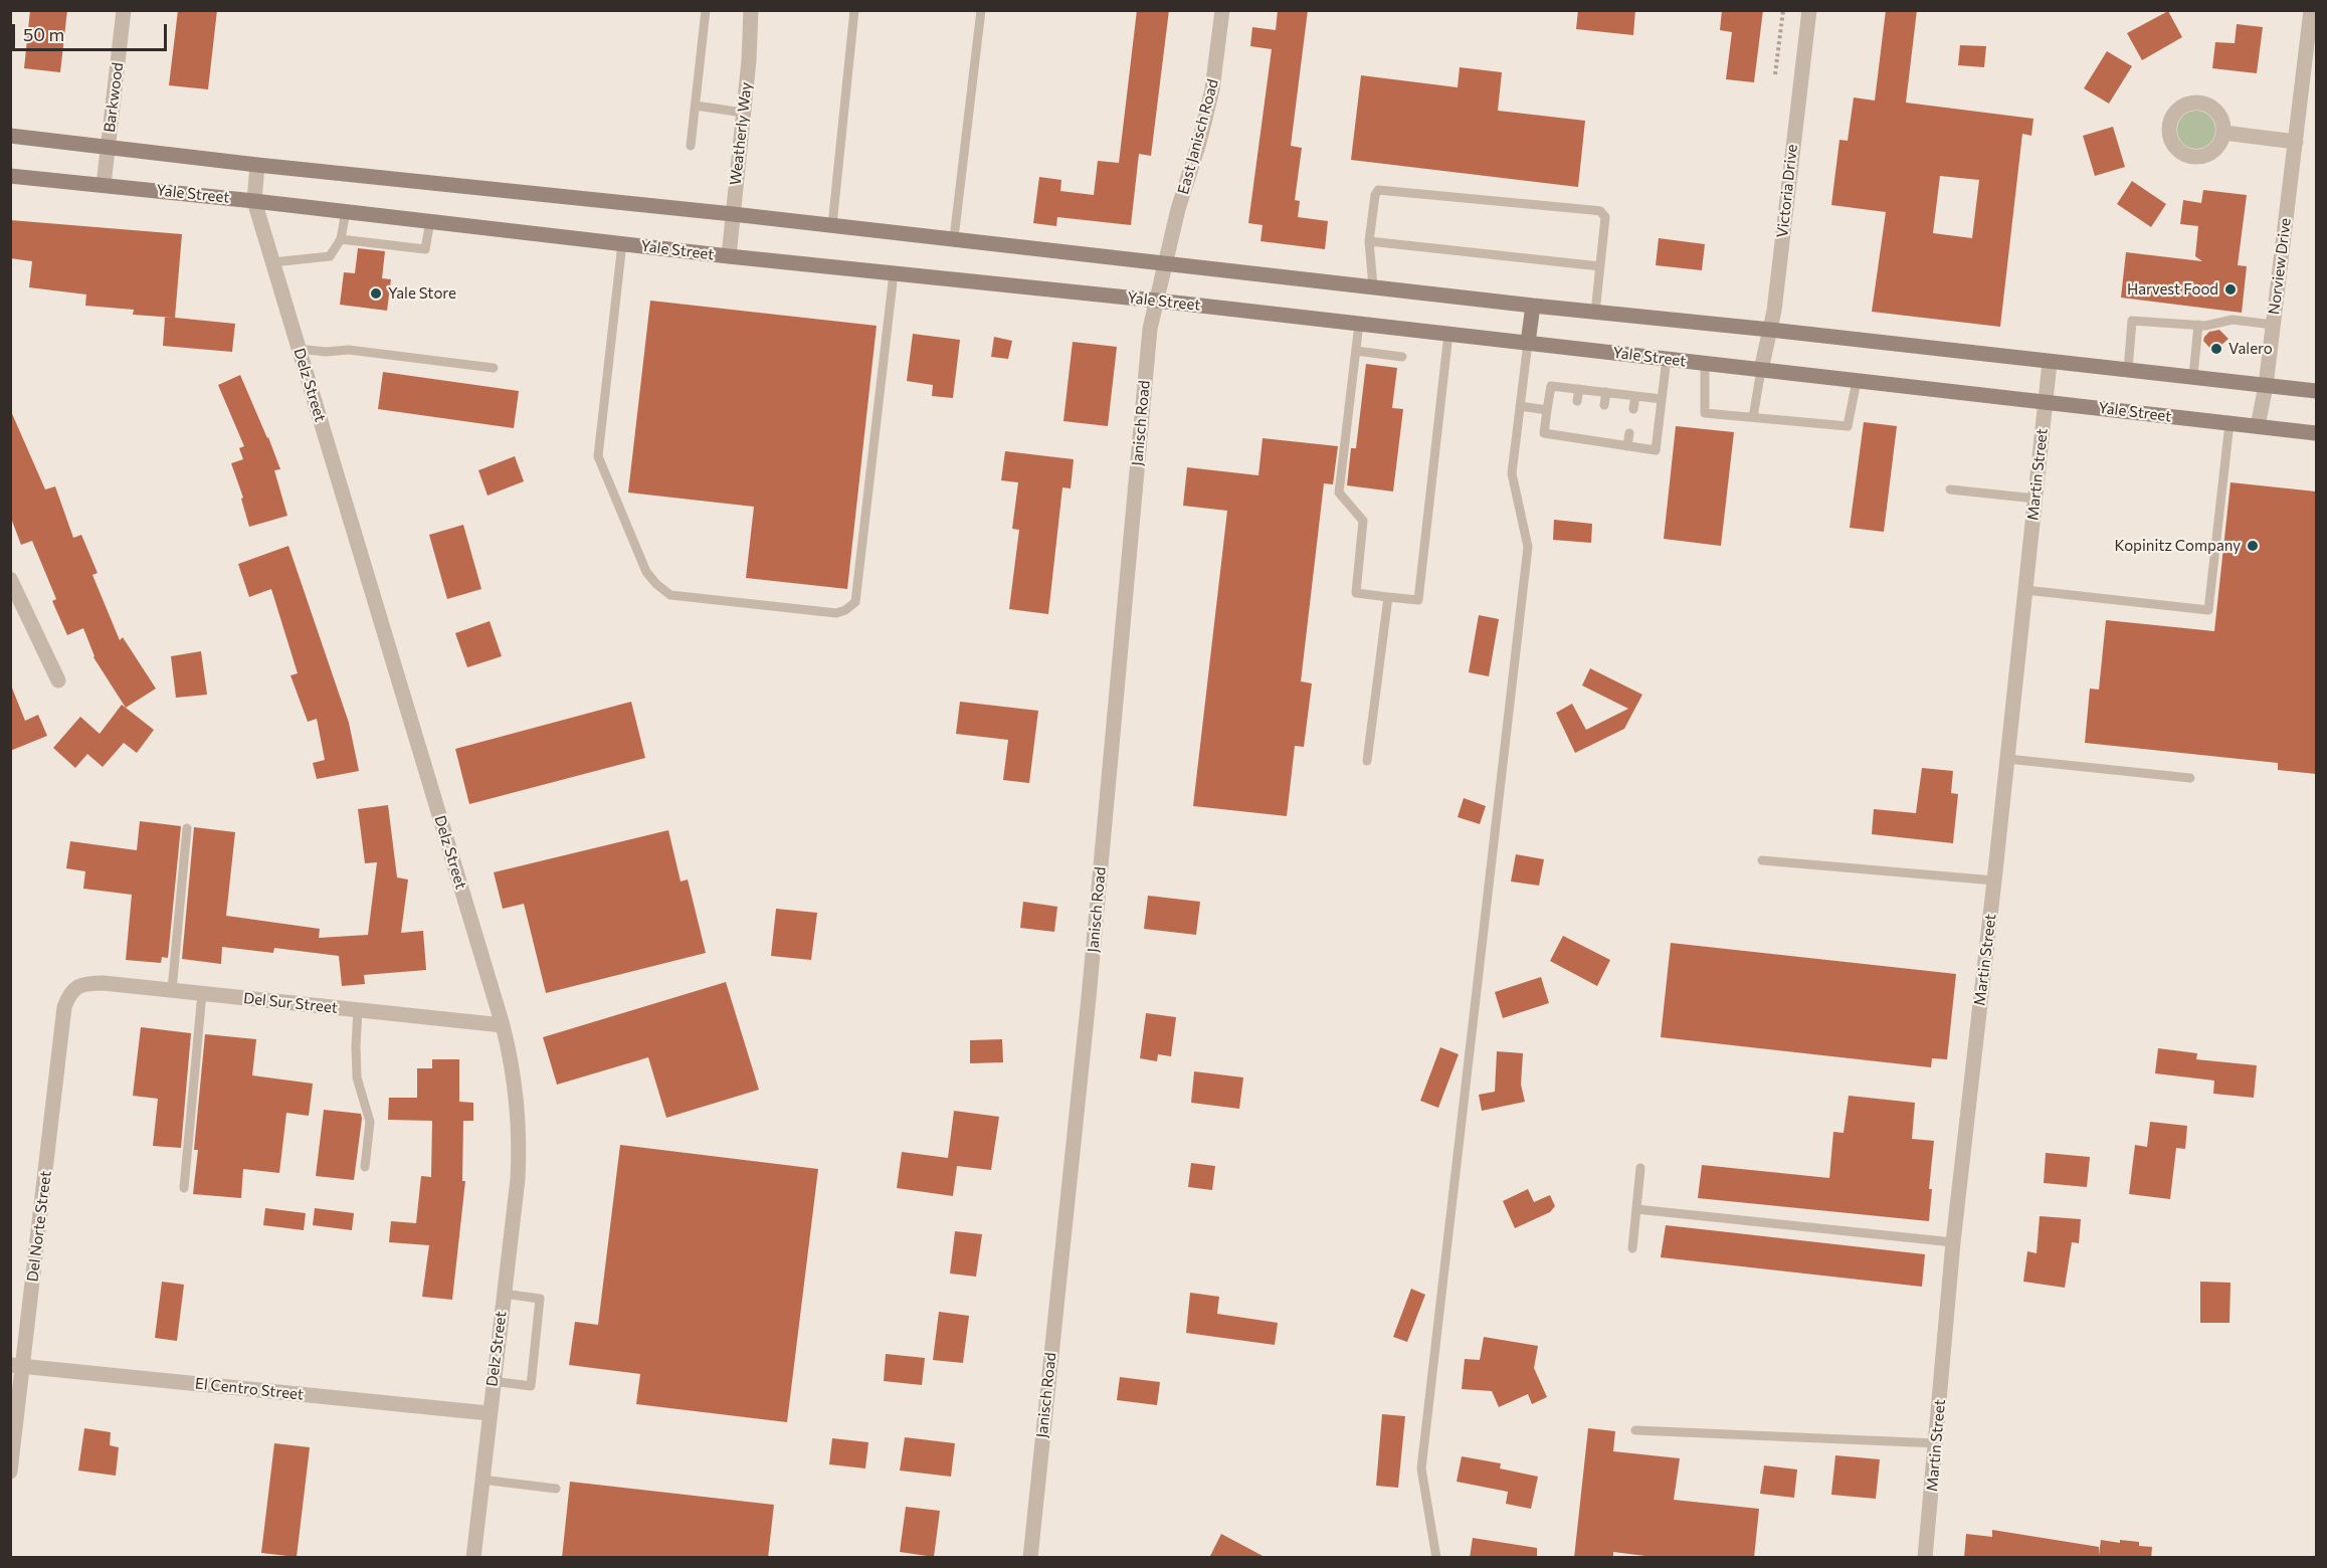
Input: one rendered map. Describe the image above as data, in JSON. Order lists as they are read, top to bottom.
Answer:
{
  "streets": {
    "main road": ["Yale Street"],
    "street": [
      "Barkwood",
      "Weatherly Way",
      "East Janisch Road",
      "Victoria Drive",
      "Norview Drive",
      "Delz Street",
      "Janisch Road",
      "Martin Street",
      "Del Sur Street",
      "Del Norte Street",
      "El Centro Street"
    ]
  },
  "crossings": [
    ["Barkwood", "Yale Street"],
    ["Weatherly Way", "Yale Street"],
    ["East Janisch Road", "Janisch Road"],
    ["Victoria Drive", "Yale Street"],
    ["Yale Street", "Norview Drive"],
    ["Yale Street", "Delz Street"],
    ["Yale Street", "Janisch Road"],
    ["Yale Street", "Martin Street"],
    ["Delz Street", "Del Sur Street"],
    ["Delz Street", "El Centro Street"],
    ["Del Sur Street", "Del Norte Street"],
    ["Del Norte Street", "El Centro Street"]
  ],
  "places": [
    "Harvest Food",
    "Yale Store",
    "Valero",
    "Kopinitz Company"
  ],
  "scale_bar": "50 m"
}
